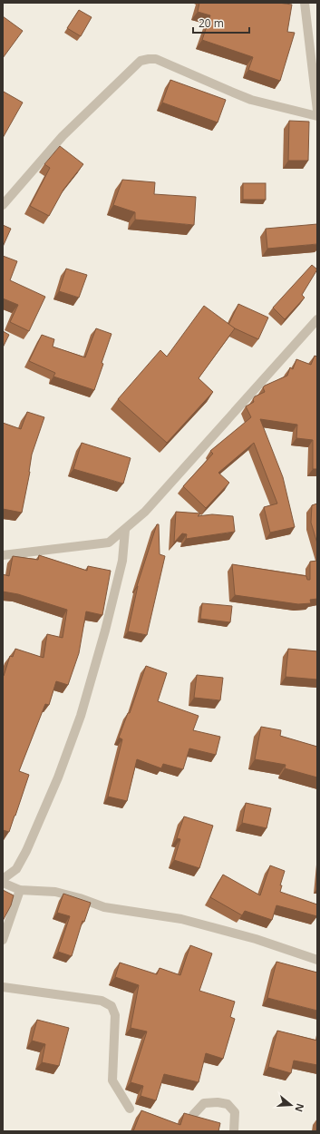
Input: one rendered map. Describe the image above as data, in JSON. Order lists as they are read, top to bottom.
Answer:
{
  "scale_bar": "20 m",
  "north": "right"
}
